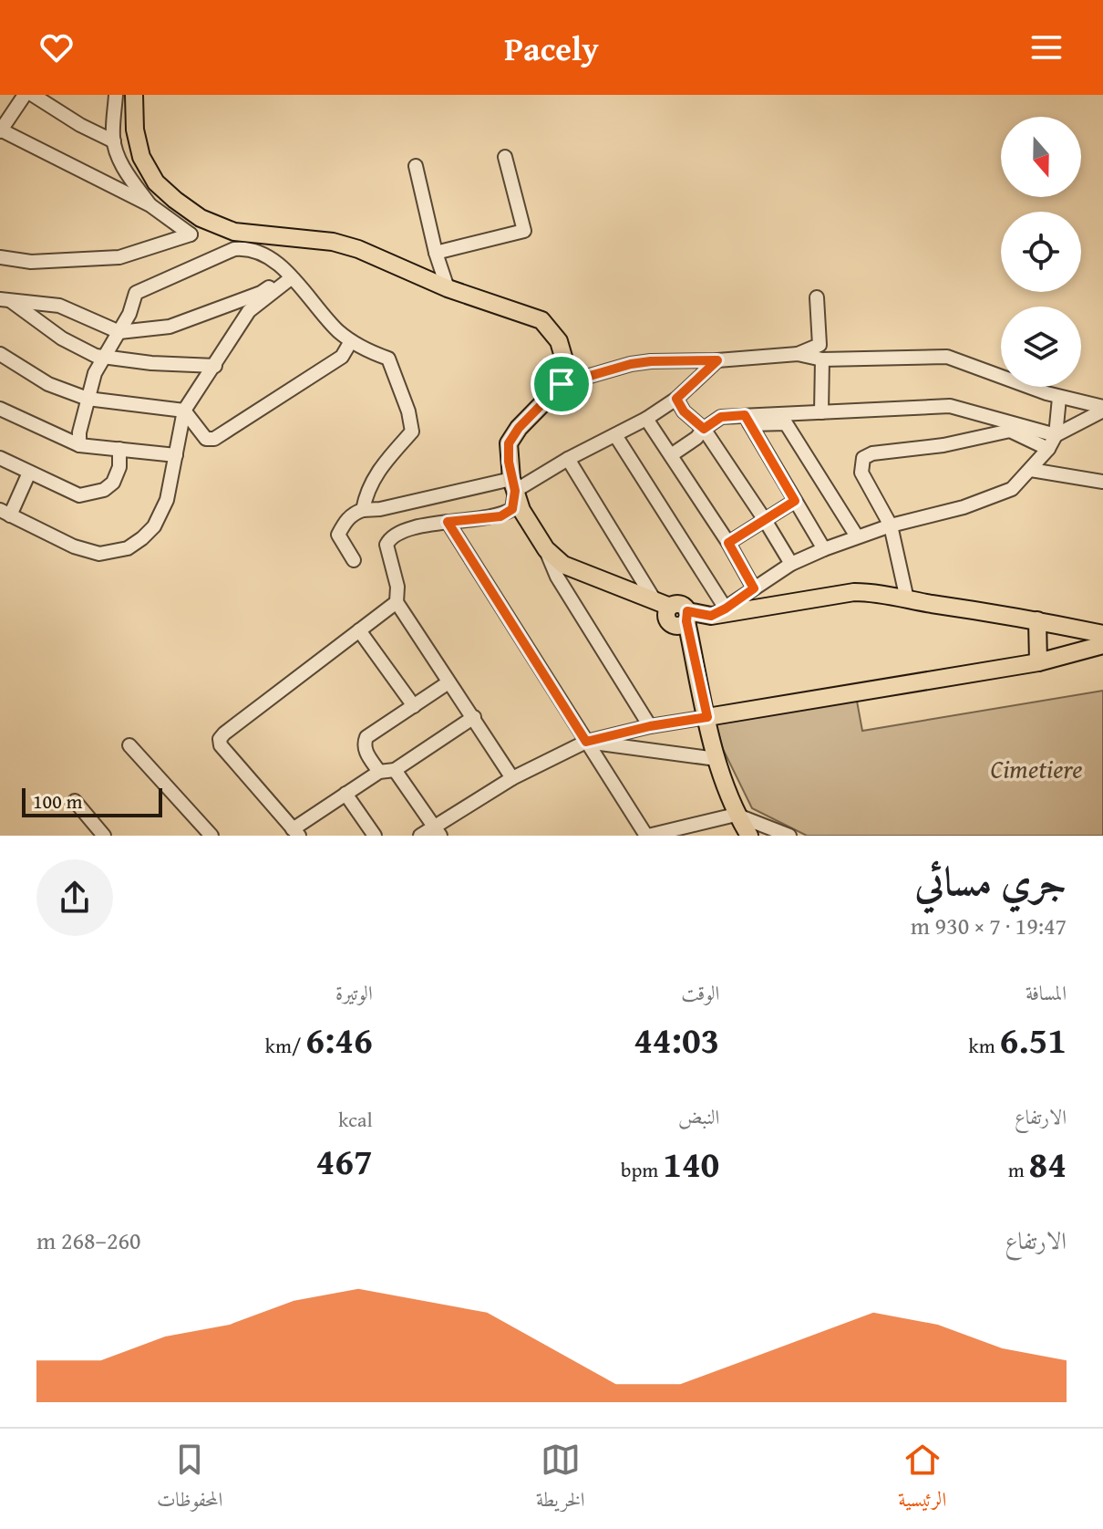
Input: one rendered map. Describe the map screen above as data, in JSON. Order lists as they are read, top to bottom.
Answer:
{
  "parks": ["Cimetiere"],
  "scale_bar": "100 m",
  "north": "bottom",
  "page": {
    "header": "Pacely",
    "scale": "100 m",
    "heading": ["جري مسائي", "19:47 · 7 × 930 m"],
    "stats": [
      ["المسافة", "6.51 km"],
      ["الوقت", "44:03"],
      ["الوتيرة", "6:46 /km"],
      ["الارتفاع", "84 m"],
      ["النبض", "140 bpm"],
      ["kcal", "467"]
    ],
    "chart": ["الارتفاع", "260–268 m"],
    "tabs": ["الرئيسية", "الخريطة", "المحفوظات"]
  }
}
